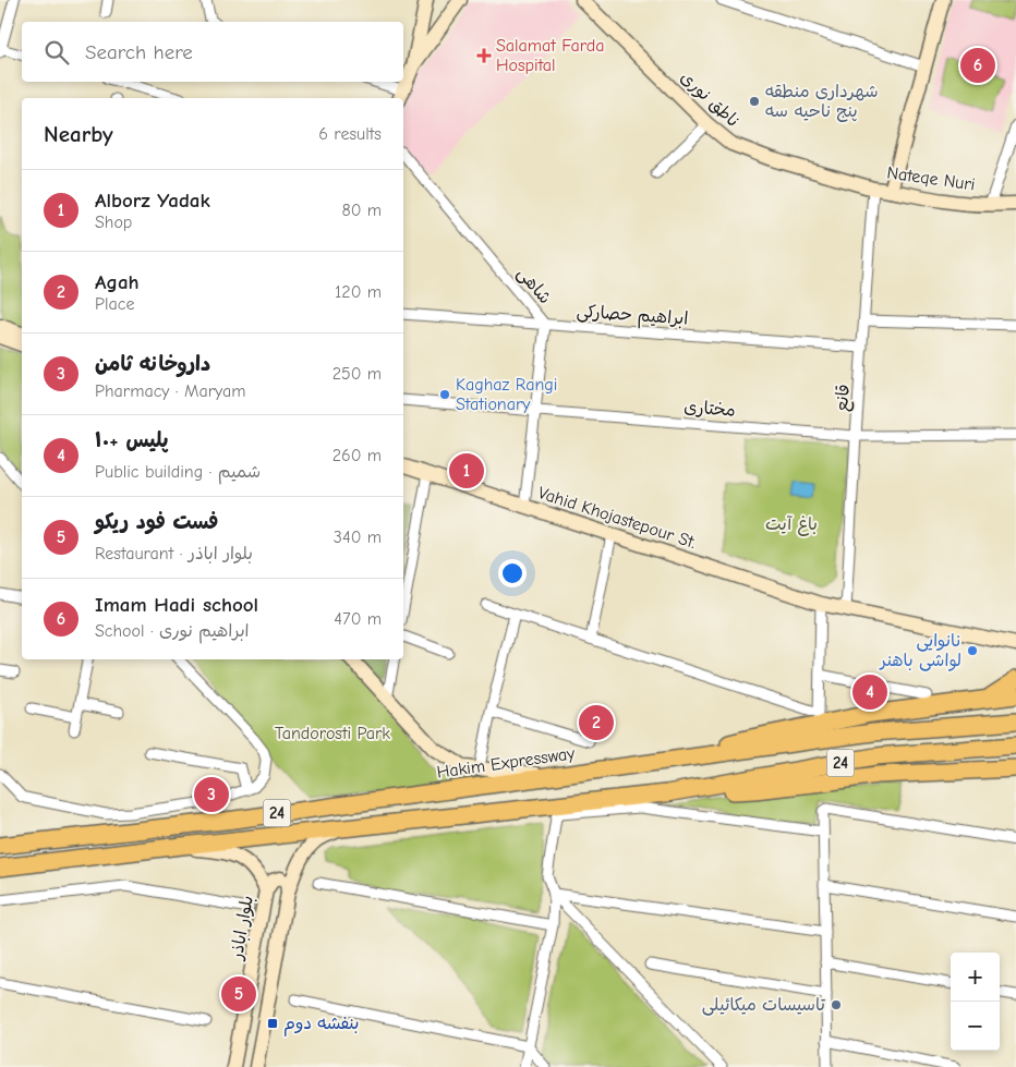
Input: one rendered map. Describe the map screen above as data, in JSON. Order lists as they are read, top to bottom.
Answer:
{
  "streets": {
    "highway": ["Hakim Expressway", "24"],
    "main road": [
      "ناطق نوری",
      "Nateqe Nuri",
      "Vahid Khojastepour St.",
      "بلوار اباذر"
    ],
    "street": [
      "شاهی",
      "ابراهیم حصارکی",
      "قانع",
      "مختاری"
    ]
  },
  "crossings": [
    ["ناطق نوری", "Nateqe Nuri"],
    ["ناطق نوری", "قانع"],
    ["Nateqe Nuri", "قانع"],
    ["شاهی", "ابراهیم حصارکی"],
    ["شاهی", "مختاری"],
    ["شاهی", "Vahid Khojastepour St."],
    ["ابراهیم حصارکی", "قانع"],
    ["قانع", "مختاری"],
    ["قانع", "Vahid Khojastepour St."]
  ],
  "parks": ["باغ آیت", "Tandorosti Park"],
  "places": {
    "health": ["Salamat Farda Hospital"],
    "other": [
      "شهرداری منطقه پنج ناحیه سه",
      "Kaghaz Rangi Stationary",
      "نانوایی لواشی باهنر",
      "تاسیسات میکائیلی"
    ],
    "transit": ["بنفشه دوم"]
  },
  "page": {
    "search": "Search here",
    "pins": [
      "6",
      "1",
      "4",
      "2",
      "3",
      "5"
    ],
    "heading": ["Nearby", "6 results"],
    "list": [
      {
        "mark": "1",
        "name": "Alborz Yadak",
        "note": "Shop",
        "value": "80 m"
      },
      {
        "mark": "2",
        "name": "Agah",
        "note": "Place",
        "value": "120 m"
      },
      {
        "mark": "3",
        "name": "داروخانه ثامن",
        "note": "Pharmacy · Maryam",
        "value": "250 m"
      },
      {
        "mark": "4",
        "name": "پلیس +۱۰",
        "note": "Public building · شمیم",
        "value": "260 m"
      },
      {
        "mark": "5",
        "name": "فست فود ریکو",
        "note": "Restaurant · بلوار اباذر",
        "value": "340 m"
      },
      {
        "mark": "6",
        "name": "Imam Hadi school",
        "note": "School · ابراهیم نوری",
        "value": "470 m"
      }
    ],
    "map_buttons": ["+", "−"]
  }
}
